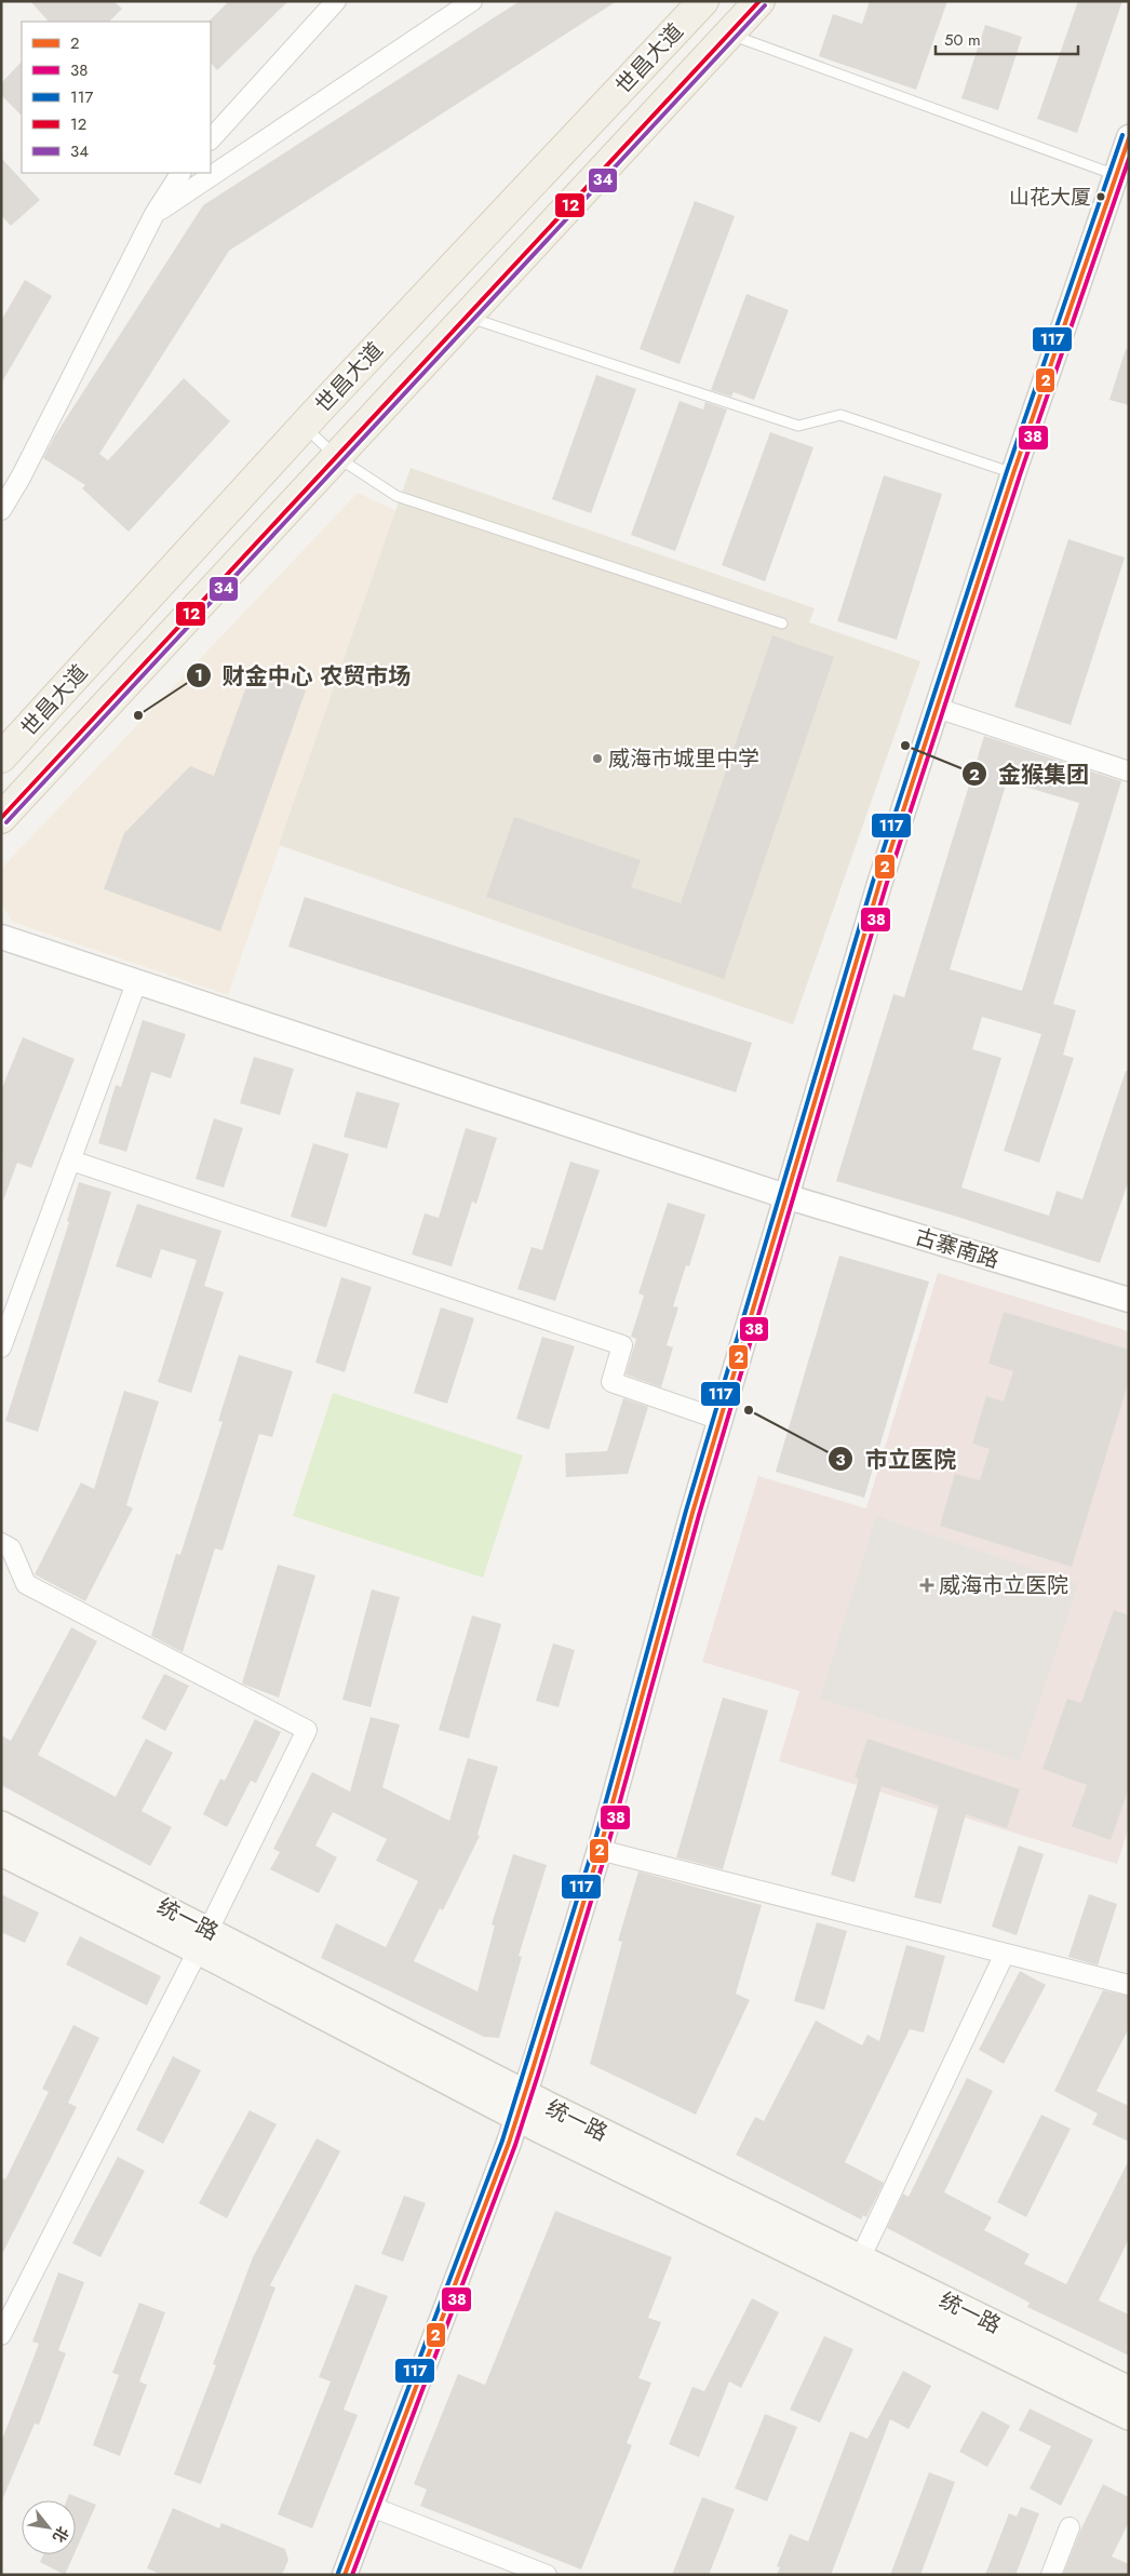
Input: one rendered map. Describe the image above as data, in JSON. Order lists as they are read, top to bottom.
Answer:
{
  "streets": {
    "main road": ["世昌大道", "统一路"],
    "street": ["古寨南路"]
  },
  "places": {
    "other": [
      "山花大厦",
      "财金中心 农贸市场",
      "金猴集团",
      "威海市城里中学",
      "市立医院"
    ],
    "health": ["威海市立医院"]
  },
  "lines": [
    "transit line 12",
    "transit line 34",
    "transit line 117",
    "transit line 2",
    "transit line 38"
  ],
  "legend": [
    "2",
    "38",
    "117",
    "12",
    "34"
  ],
  "scale_bar": "50 m",
  "north": "bottom right"
}
